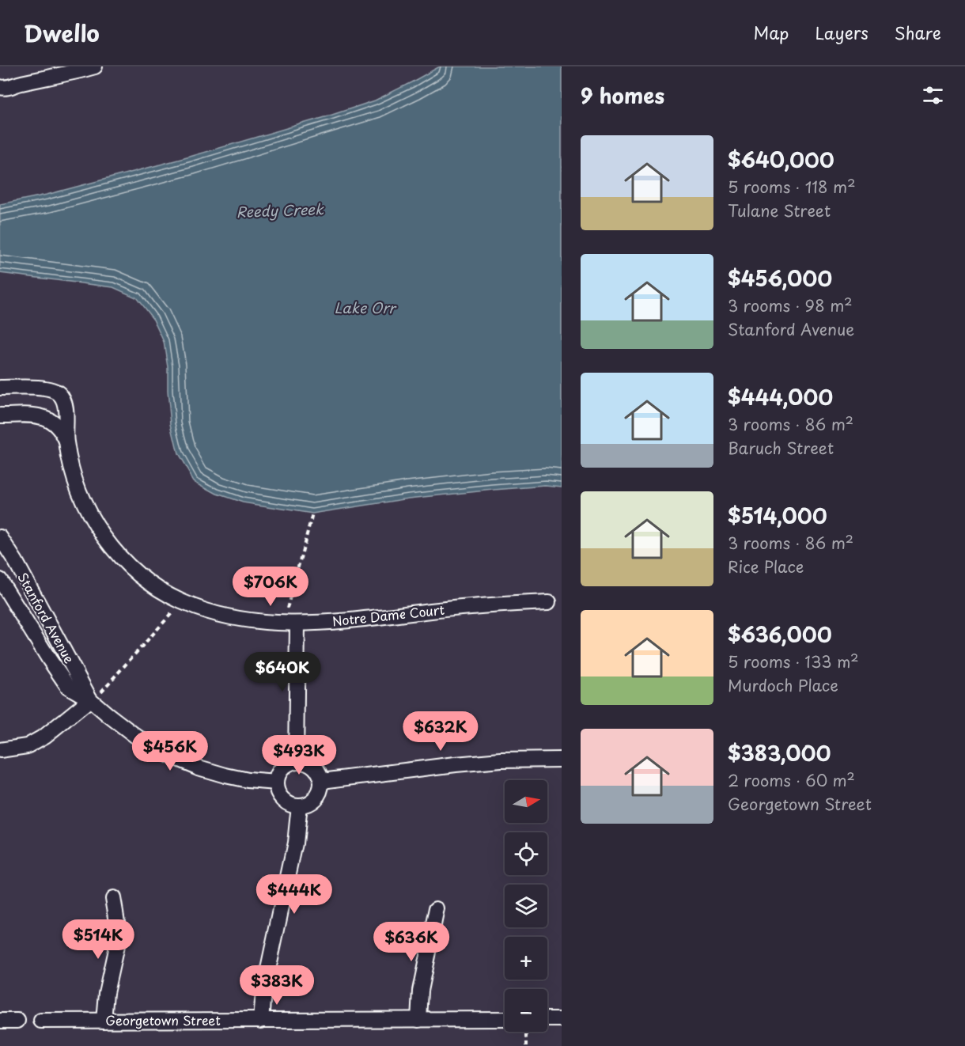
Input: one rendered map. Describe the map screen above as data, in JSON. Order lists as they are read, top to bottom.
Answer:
{
  "streets": {
    "street": ["Notre Dame Court", "Stanford Avenue", "Georgetown Street"]
  },
  "water": ["Reedy Creek", "Lake Orr"],
  "north": "right",
  "page": {
    "header": "Dwello",
    "nav": ["Map", "Layers", "Share"],
    "heading": "9 homes",
    "list": [
      {
        "name": "$640,000",
        "note": "5 rooms · 118 m² · Tulane Street"
      },
      {
        "name": "$456,000",
        "note": "3 rooms · 98 m² · Stanford Avenue"
      },
      {
        "name": "$444,000",
        "note": "3 rooms · 86 m² · Baruch Street"
      },
      {
        "name": "$514,000",
        "note": "3 rooms · 86 m² · Rice Place"
      },
      {
        "name": "$636,000",
        "note": "5 rooms · 133 m² · Murdoch Place"
      },
      {
        "name": "$383,000",
        "note": "2 rooms · 60 m² · Georgetown Street"
      }
    ],
    "price": [
      "$706K",
      "$640K",
      "$632K",
      "$456K",
      "$493K",
      "$444K",
      "$514K",
      "$636K",
      "$383K"
    ],
    "map_buttons": ["+", "−"]
  }
}
